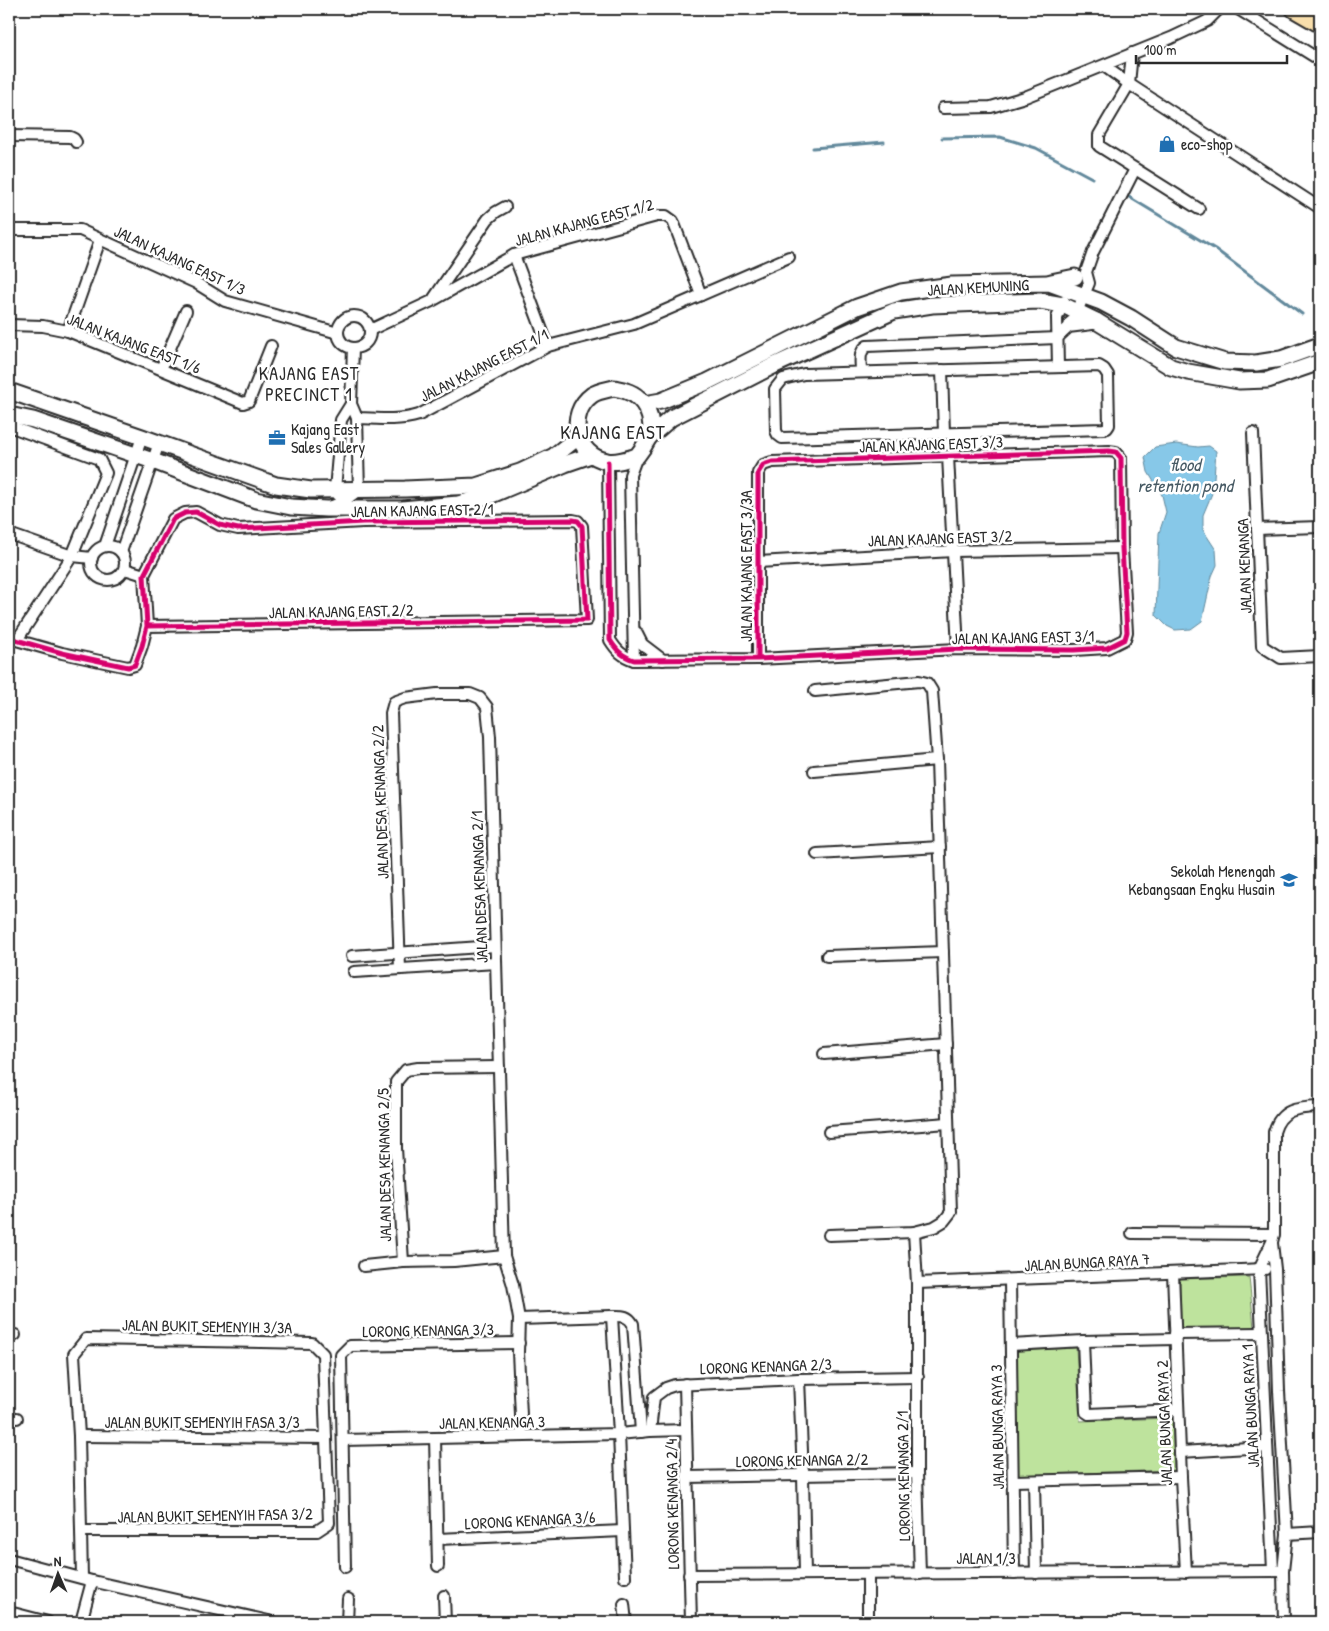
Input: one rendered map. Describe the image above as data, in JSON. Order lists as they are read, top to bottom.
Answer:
{
  "streets": {
    "street": [
      "JALAN KAJANG EAST 1/2",
      "JALAN KAJANG EAST 1/3",
      "JALAN KEMUNING",
      "JALAN KAJANG EAST 1/6",
      "JALAN KAJANG EAST 1/1",
      "JALAN KAJANG EAST 3/3",
      "JALAN KAJANG EAST 2/1",
      "JALAN KAJANG EAST 3/2",
      "JALAN KAJANG EAST 3/3A",
      "JALAN KENANGA",
      "JALAN KAJANG EAST 2/2",
      "JALAN KAJANG EAST 3/1",
      "JALAN DESA KENANGA 2/2",
      "JALAN DESA KENANGA 2/1",
      "JALAN DESA KENANGA 2/5",
      "JALAN BUNGA RAYA 7",
      "JALAN BUKIT SEMENYIH 3/3A",
      "LORONG KENANGA 3/3",
      "LORONG KENANGA 2/3",
      "JALAN BUNGA RAYA 1",
      "JALAN BUKIT SEMENYIH FASA 3/3",
      "JALAN KENANGA 3",
      "JALAN BUNGA RAYA 2",
      "JALAN BUNGA RAYA 3",
      "LORONG KENANGA 2/2",
      "LORONG KENANGA 2/1",
      "LORONG KENANGA 2/4",
      "JALAN BUKIT SEMENYIH FASA 3/2",
      "LORONG KENANGA 3/6",
      "JALAN 1/3"
    ]
  },
  "crossings": [
    ["JALAN KAJANG EAST 1/2", "JALAN KAJANG EAST 1/3"],
    ["JALAN KAJANG EAST 1/2", "JALAN KAJANG EAST 1/1"],
    ["JALAN KAJANG EAST 3/3", "JALAN KAJANG EAST 3/3A"],
    ["JALAN KAJANG EAST 3/3", "JALAN KAJANG EAST 3/1"],
    ["JALAN KAJANG EAST 2/1", "JALAN KAJANG EAST 2/2"],
    ["JALAN KAJANG EAST 3/2", "JALAN KAJANG EAST 3/3A"],
    ["JALAN KAJANG EAST 3/2", "JALAN KAJANG EAST 3/1"],
    ["JALAN KAJANG EAST 3/3A", "JALAN KAJANG EAST 3/1"],
    ["JALAN DESA KENANGA 2/2", "JALAN DESA KENANGA 2/1"],
    ["JALAN DESA KENANGA 2/1", "JALAN DESA KENANGA 2/5"],
    ["JALAN DESA KENANGA 2/1", "LORONG KENANGA 3/3"],
    ["JALAN DESA KENANGA 2/1", "JALAN KENANGA 3"],
    ["JALAN BUNGA RAYA 7", "JALAN BUNGA RAYA 1"],
    ["JALAN BUNGA RAYA 7", "JALAN BUNGA RAYA 2"],
    ["JALAN BUNGA RAYA 7", "JALAN BUNGA RAYA 3"],
    ["JALAN BUKIT SEMENYIH 3/3A", "JALAN BUKIT SEMENYIH FASA 3/3"],
    ["JALAN BUKIT SEMENYIH 3/3A", "JALAN BUKIT SEMENYIH FASA 3/2"],
    ["LORONG KENANGA 3/3", "JALAN KENANGA 3"],
    ["LORONG KENANGA 2/3", "JALAN KENANGA 3"],
    ["LORONG KENANGA 2/3", "LORONG KENANGA 2/1"],
    ["LORONG KENANGA 2/3", "LORONG KENANGA 2/4"],
    ["JALAN BUNGA RAYA 1", "JALAN 1/3"],
    ["JALAN BUKIT SEMENYIH FASA 3/3", "JALAN BUKIT SEMENYIH FASA 3/2"],
    ["JALAN KENANGA 3", "LORONG KENANGA 2/4"],
    ["JALAN BUNGA RAYA 2", "JALAN 1/3"],
    ["JALAN BUNGA RAYA 3", "JALAN 1/3"],
    ["LORONG KENANGA 2/2", "LORONG KENANGA 2/1"],
    ["LORONG KENANGA 2/2", "LORONG KENANGA 2/4"],
    ["LORONG KENANGA 2/1", "JALAN 1/3"],
    ["LORONG KENANGA 2/4", "JALAN 1/3"]
  ],
  "districts": ["KAJANG EAST PRECINCT 1", "KAJANG EAST"],
  "water": ["flood retention pond"],
  "places": {
    "shop": ["eco-shop"],
    "office": ["Kajang East Sales Gallery"],
    "school or university": ["Sekolah Menengah Kebangsaan Engku Husain"]
  },
  "scale_bar": "100 m",
  "north": "top"
}
